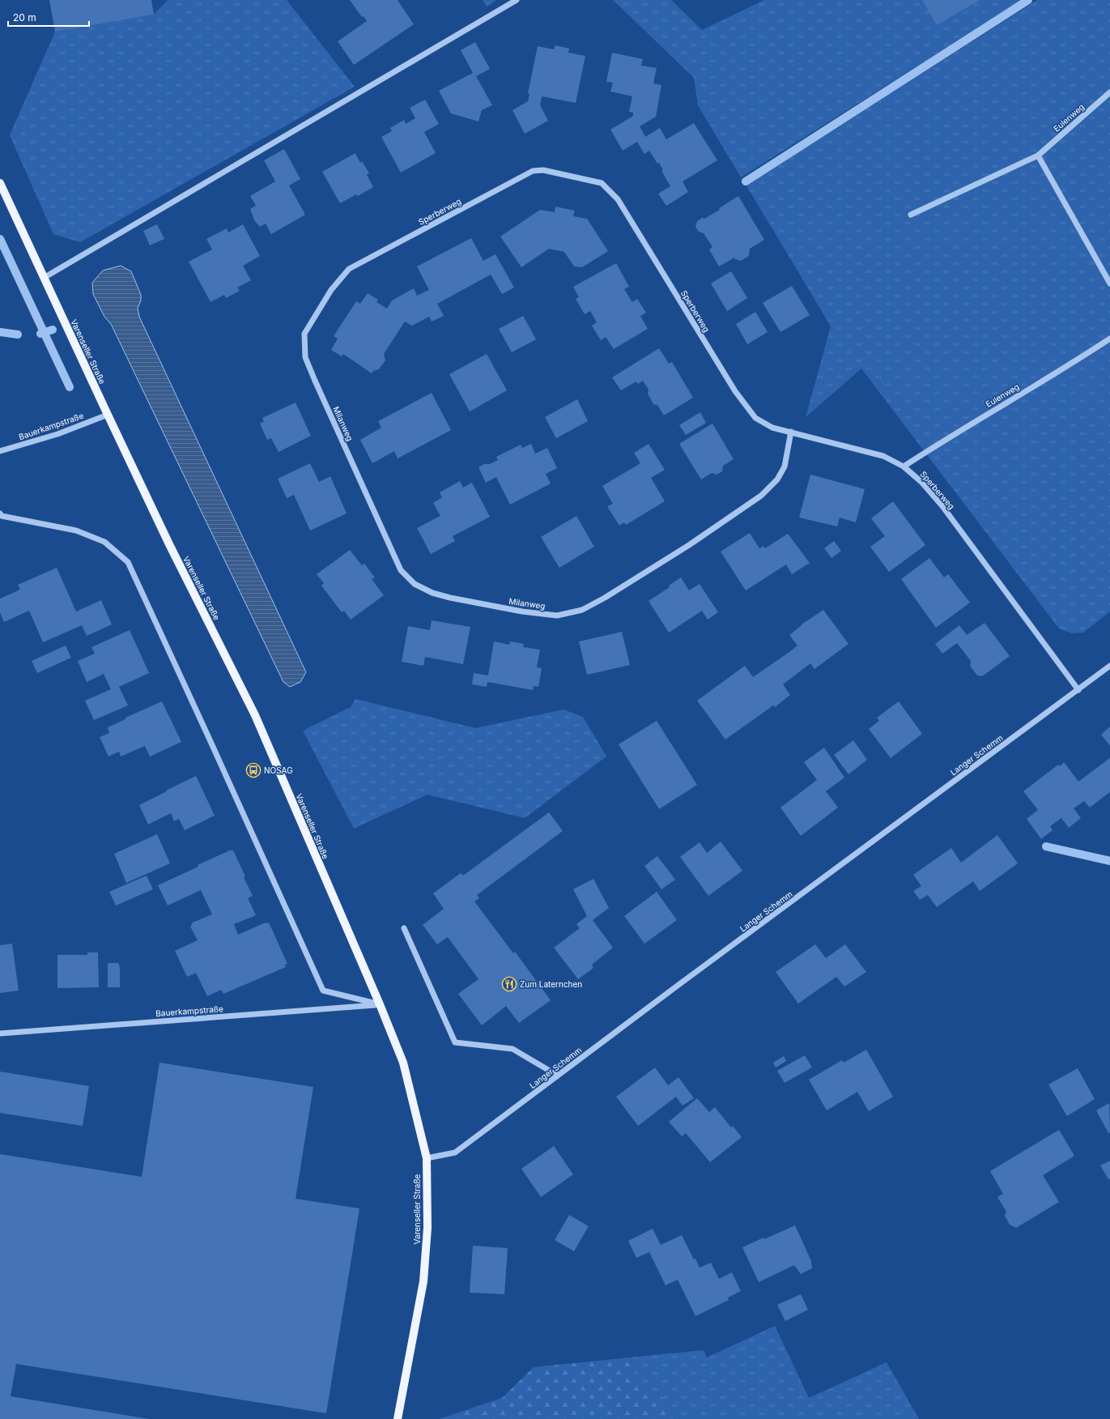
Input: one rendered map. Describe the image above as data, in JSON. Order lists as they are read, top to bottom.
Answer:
{
  "streets": {
    "main road": ["Varenseller Straße"],
    "street": [
      "Eulenweg",
      "Sperberweg",
      "Milanweg",
      "Bauerkampstraße",
      "Langer Schemm"
    ]
  },
  "crossings": [
    ["Eulenweg", "Sperberweg"],
    ["Sperberweg", "Milanweg"],
    ["Sperberweg", "Langer Schemm"],
    ["Varenseller Straße", "Bauerkampstraße"],
    ["Varenseller Straße", "Langer Schemm"]
  ],
  "places": {
    "bus stop": ["NOSAG"],
    "restaurant": ["Zum Laternchen"]
  },
  "scale_bar": "20 m"
}
